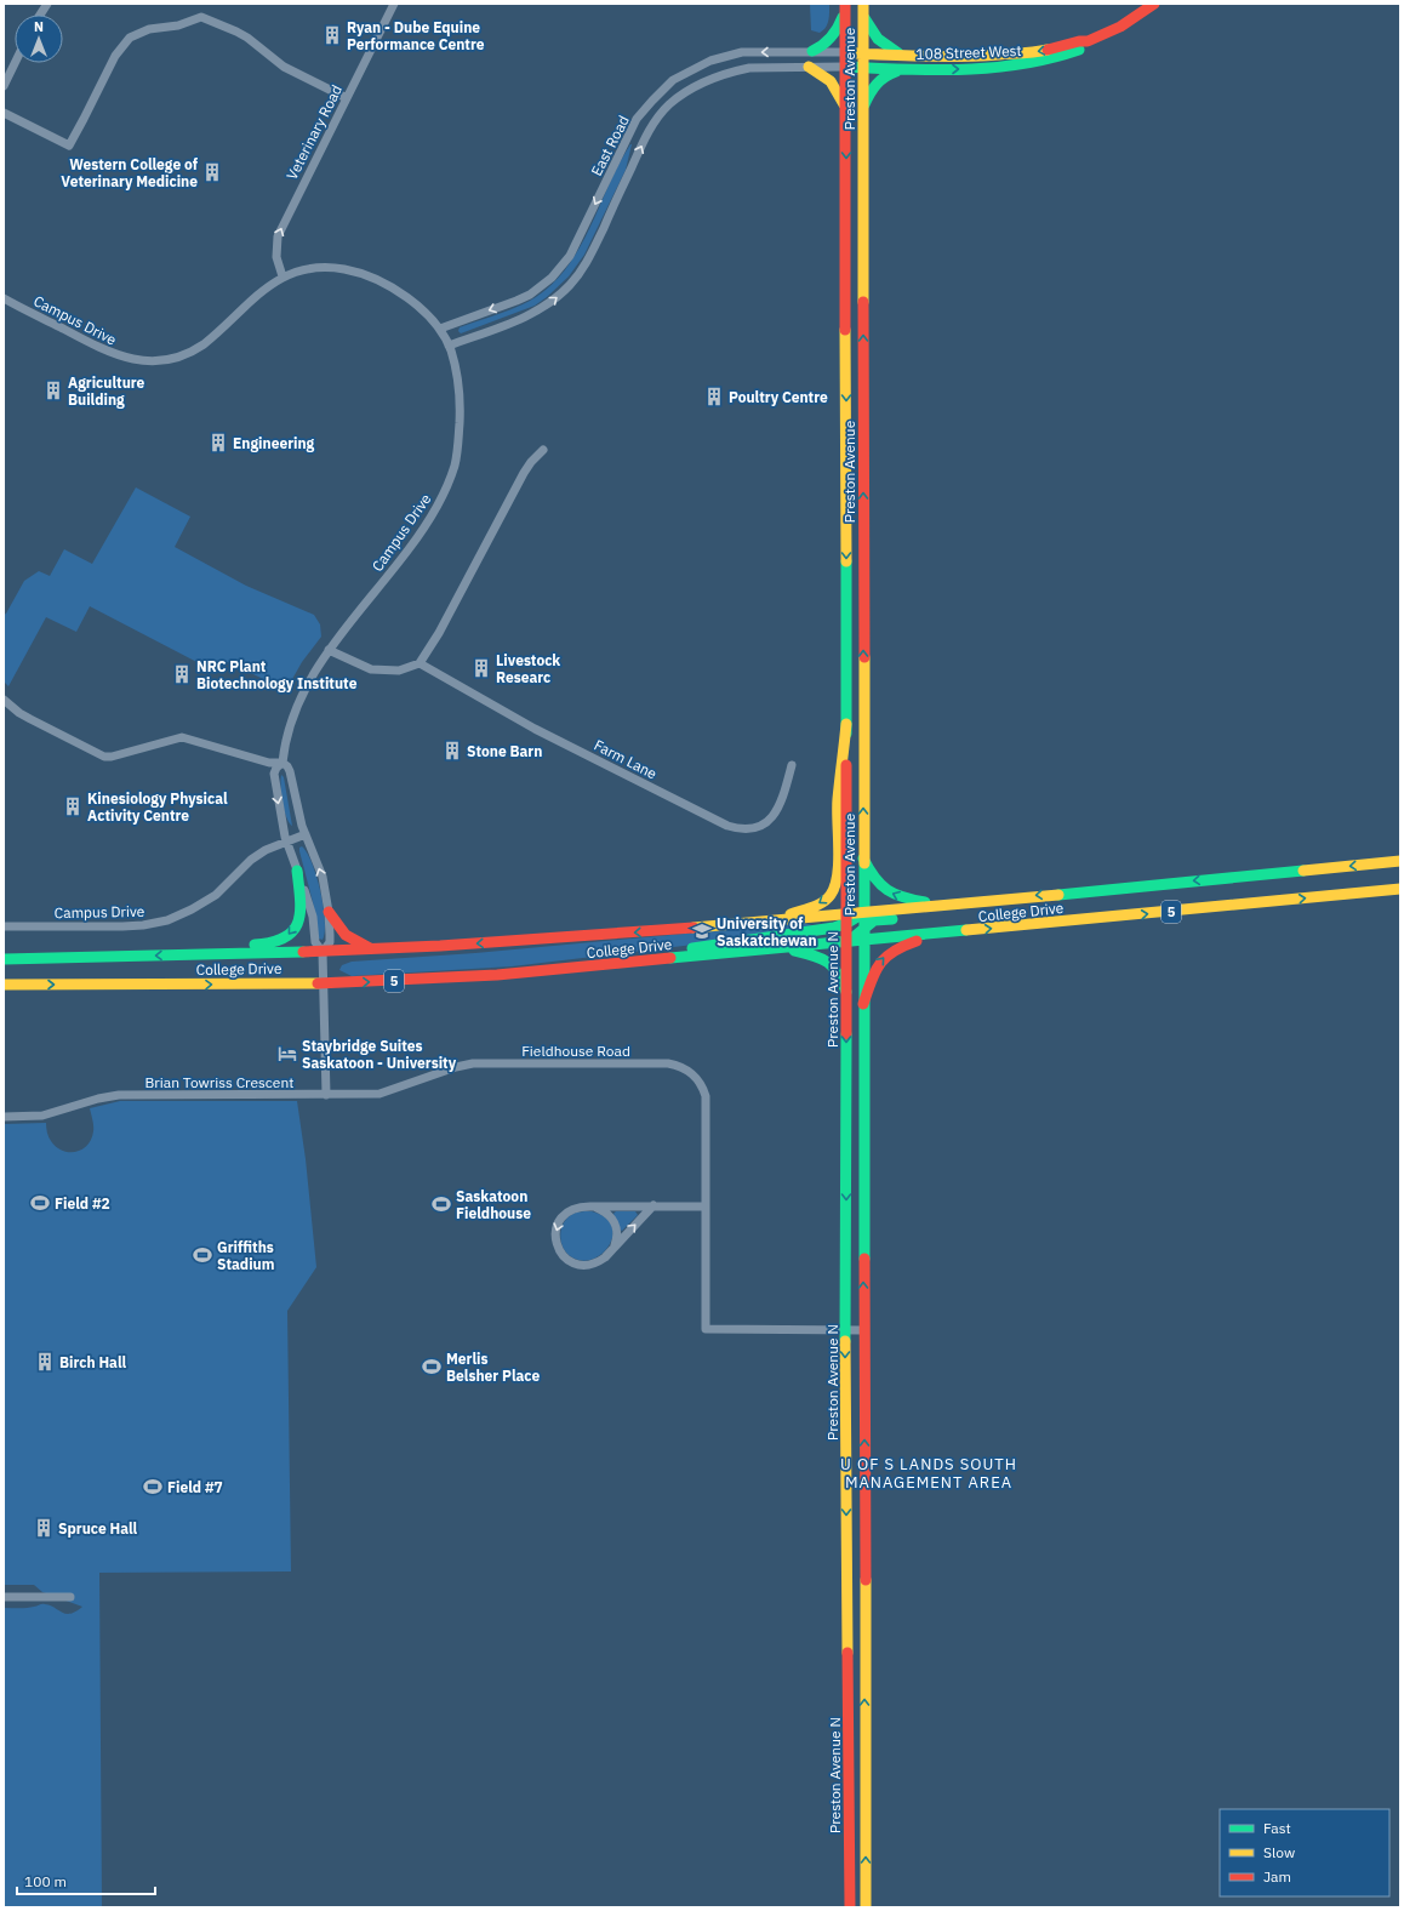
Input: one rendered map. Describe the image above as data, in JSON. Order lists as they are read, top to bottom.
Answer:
{
  "streets": {
    "main road": [
      "108 Street West",
      "Preston Avenue",
      "College Drive",
      "5",
      "Preston Avenue N"
    ],
    "street": [
      "Veterinary Road",
      "East Road",
      "Campus Drive",
      "Farm Lane",
      "Fieldhouse Road",
      "Brian Towriss Crescent"
    ]
  },
  "crossings": [
    ["108 Street West", "Preston Avenue"],
    ["108 Street West", "East Road"],
    ["Preston Avenue", "East Road"],
    ["Preston Avenue", "College Drive"],
    ["Preston Avenue", "Preston Avenue N"],
    ["Veterinary Road", "Campus Drive"],
    ["East Road", "Campus Drive"],
    ["Campus Drive", "College Drive"],
    ["College Drive", "Preston Avenue N"],
    ["Preston Avenue N", "Fieldhouse Road"],
    ["Fieldhouse Road", "Brian Towriss Crescent"]
  ],
  "one_way": ["Veterinary Road"],
  "districts": ["U OF S LANDS SOUTH MANAGEMENT AREA"],
  "places": {
    "building": [
      "Ryan - Dube Equine Performance Centre",
      "Western College of Veterinary Medicine",
      "Agriculture Building",
      "Poultry Centre",
      "Engineering",
      "Livestock Researc",
      "NRC Plant Biotechnology Institute",
      "Stone Barn",
      "Kinesiology Physical Activity Centre",
      "Birch Hall",
      "Spruce Hall"
    ],
    "school or university": ["University of Saskatchewan"],
    "hotel": ["Staybridge Suites Saskatoon - University"],
    "sports": [
      "Field #2",
      "Saskatoon Fieldhouse",
      "Griffiths Stadium",
      "Merlis Belsher Place",
      "Field #7"
    ]
  },
  "legend": ["Fast", "Slow", "Jam"],
  "scale_bar": "100 m",
  "north": "top"
}
